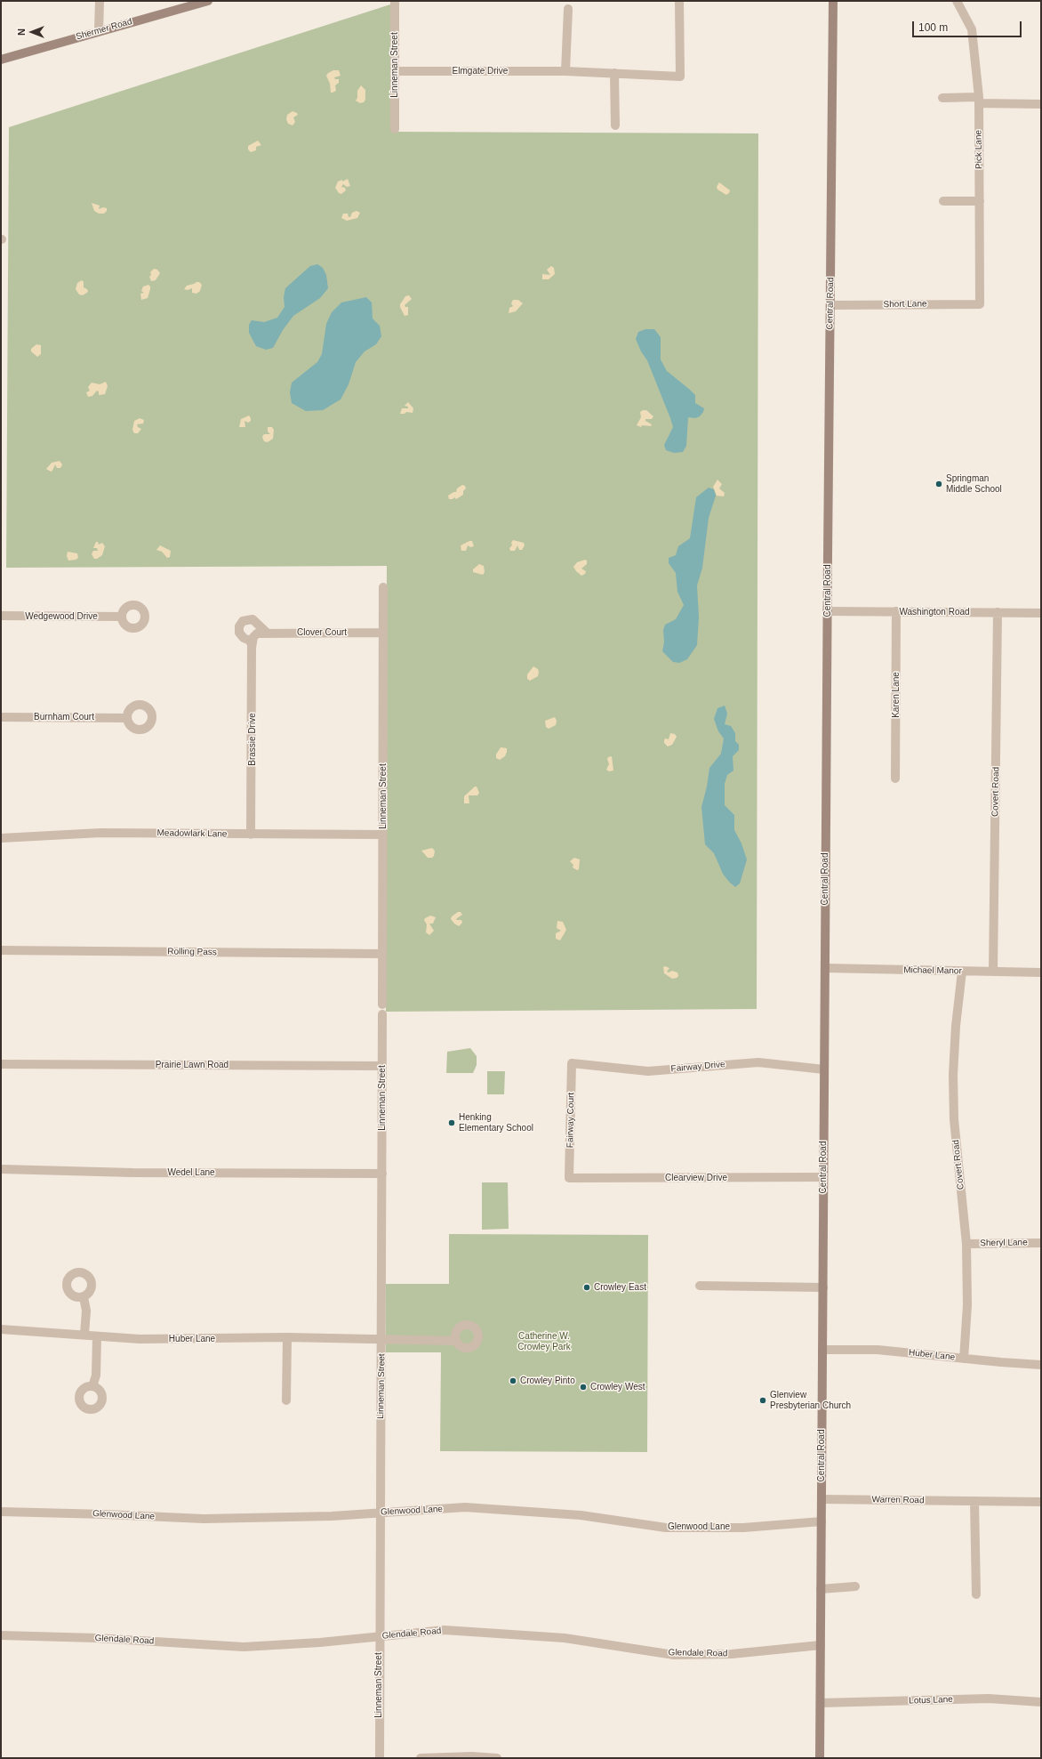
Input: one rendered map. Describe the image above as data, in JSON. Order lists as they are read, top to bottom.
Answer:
{
  "streets": {
    "main road": ["Shermer Road", "Central Road"],
    "street": [
      "Linneman Street",
      "Elmgate Drive",
      "Pick Lane",
      "Short Lane",
      "Washington Road",
      "Wedgewood Drive",
      "Clover Court",
      "Karen Lane",
      "Burnham Court",
      "Brassie Drive",
      "Covert Road",
      "Meadowlark Lane",
      "Rolling Pass",
      "Michael Manor",
      "Prairie Lawn Road",
      "Fairway Drive",
      "Fairway Court",
      "Wedel Lane",
      "Clearview Drive",
      "Sheryl Lane",
      "Huber Lane",
      "Warren Road",
      "Glenwood Lane",
      "Glendale Road",
      "Lotus Lane"
    ]
  },
  "crossings": [
    ["Linneman Street", "Elmgate Drive"],
    ["Linneman Street", "Clover Court"],
    ["Linneman Street", "Meadowlark Lane"],
    ["Linneman Street", "Rolling Pass"],
    ["Linneman Street", "Prairie Lawn Road"],
    ["Linneman Street", "Wedel Lane"],
    ["Linneman Street", "Huber Lane"],
    ["Linneman Street", "Glenwood Lane"],
    ["Linneman Street", "Glendale Road"],
    ["Pick Lane", "Short Lane"],
    ["Central Road", "Short Lane"],
    ["Central Road", "Washington Road"],
    ["Central Road", "Michael Manor"],
    ["Central Road", "Fairway Drive"],
    ["Central Road", "Clearview Drive"],
    ["Central Road", "Huber Lane"],
    ["Central Road", "Warren Road"],
    ["Central Road", "Glenwood Lane"],
    ["Central Road", "Glendale Road"],
    ["Central Road", "Lotus Lane"],
    ["Washington Road", "Karen Lane"],
    ["Washington Road", "Covert Road"],
    ["Brassie Drive", "Meadowlark Lane"],
    ["Covert Road", "Michael Manor"],
    ["Covert Road", "Sheryl Lane"],
    ["Covert Road", "Huber Lane"],
    ["Fairway Drive", "Fairway Court"],
    ["Fairway Court", "Clearview Drive"]
  ],
  "parks": ["Catherine W. Crowley Park"],
  "places": [
    "Springman Middle School",
    "Henking Elementary School",
    "Crowley East",
    "Crowley Pinto",
    "Crowley West",
    "Glenview Presbyterian Church"
  ],
  "scale_bar": "100 m",
  "north": "left"
}
